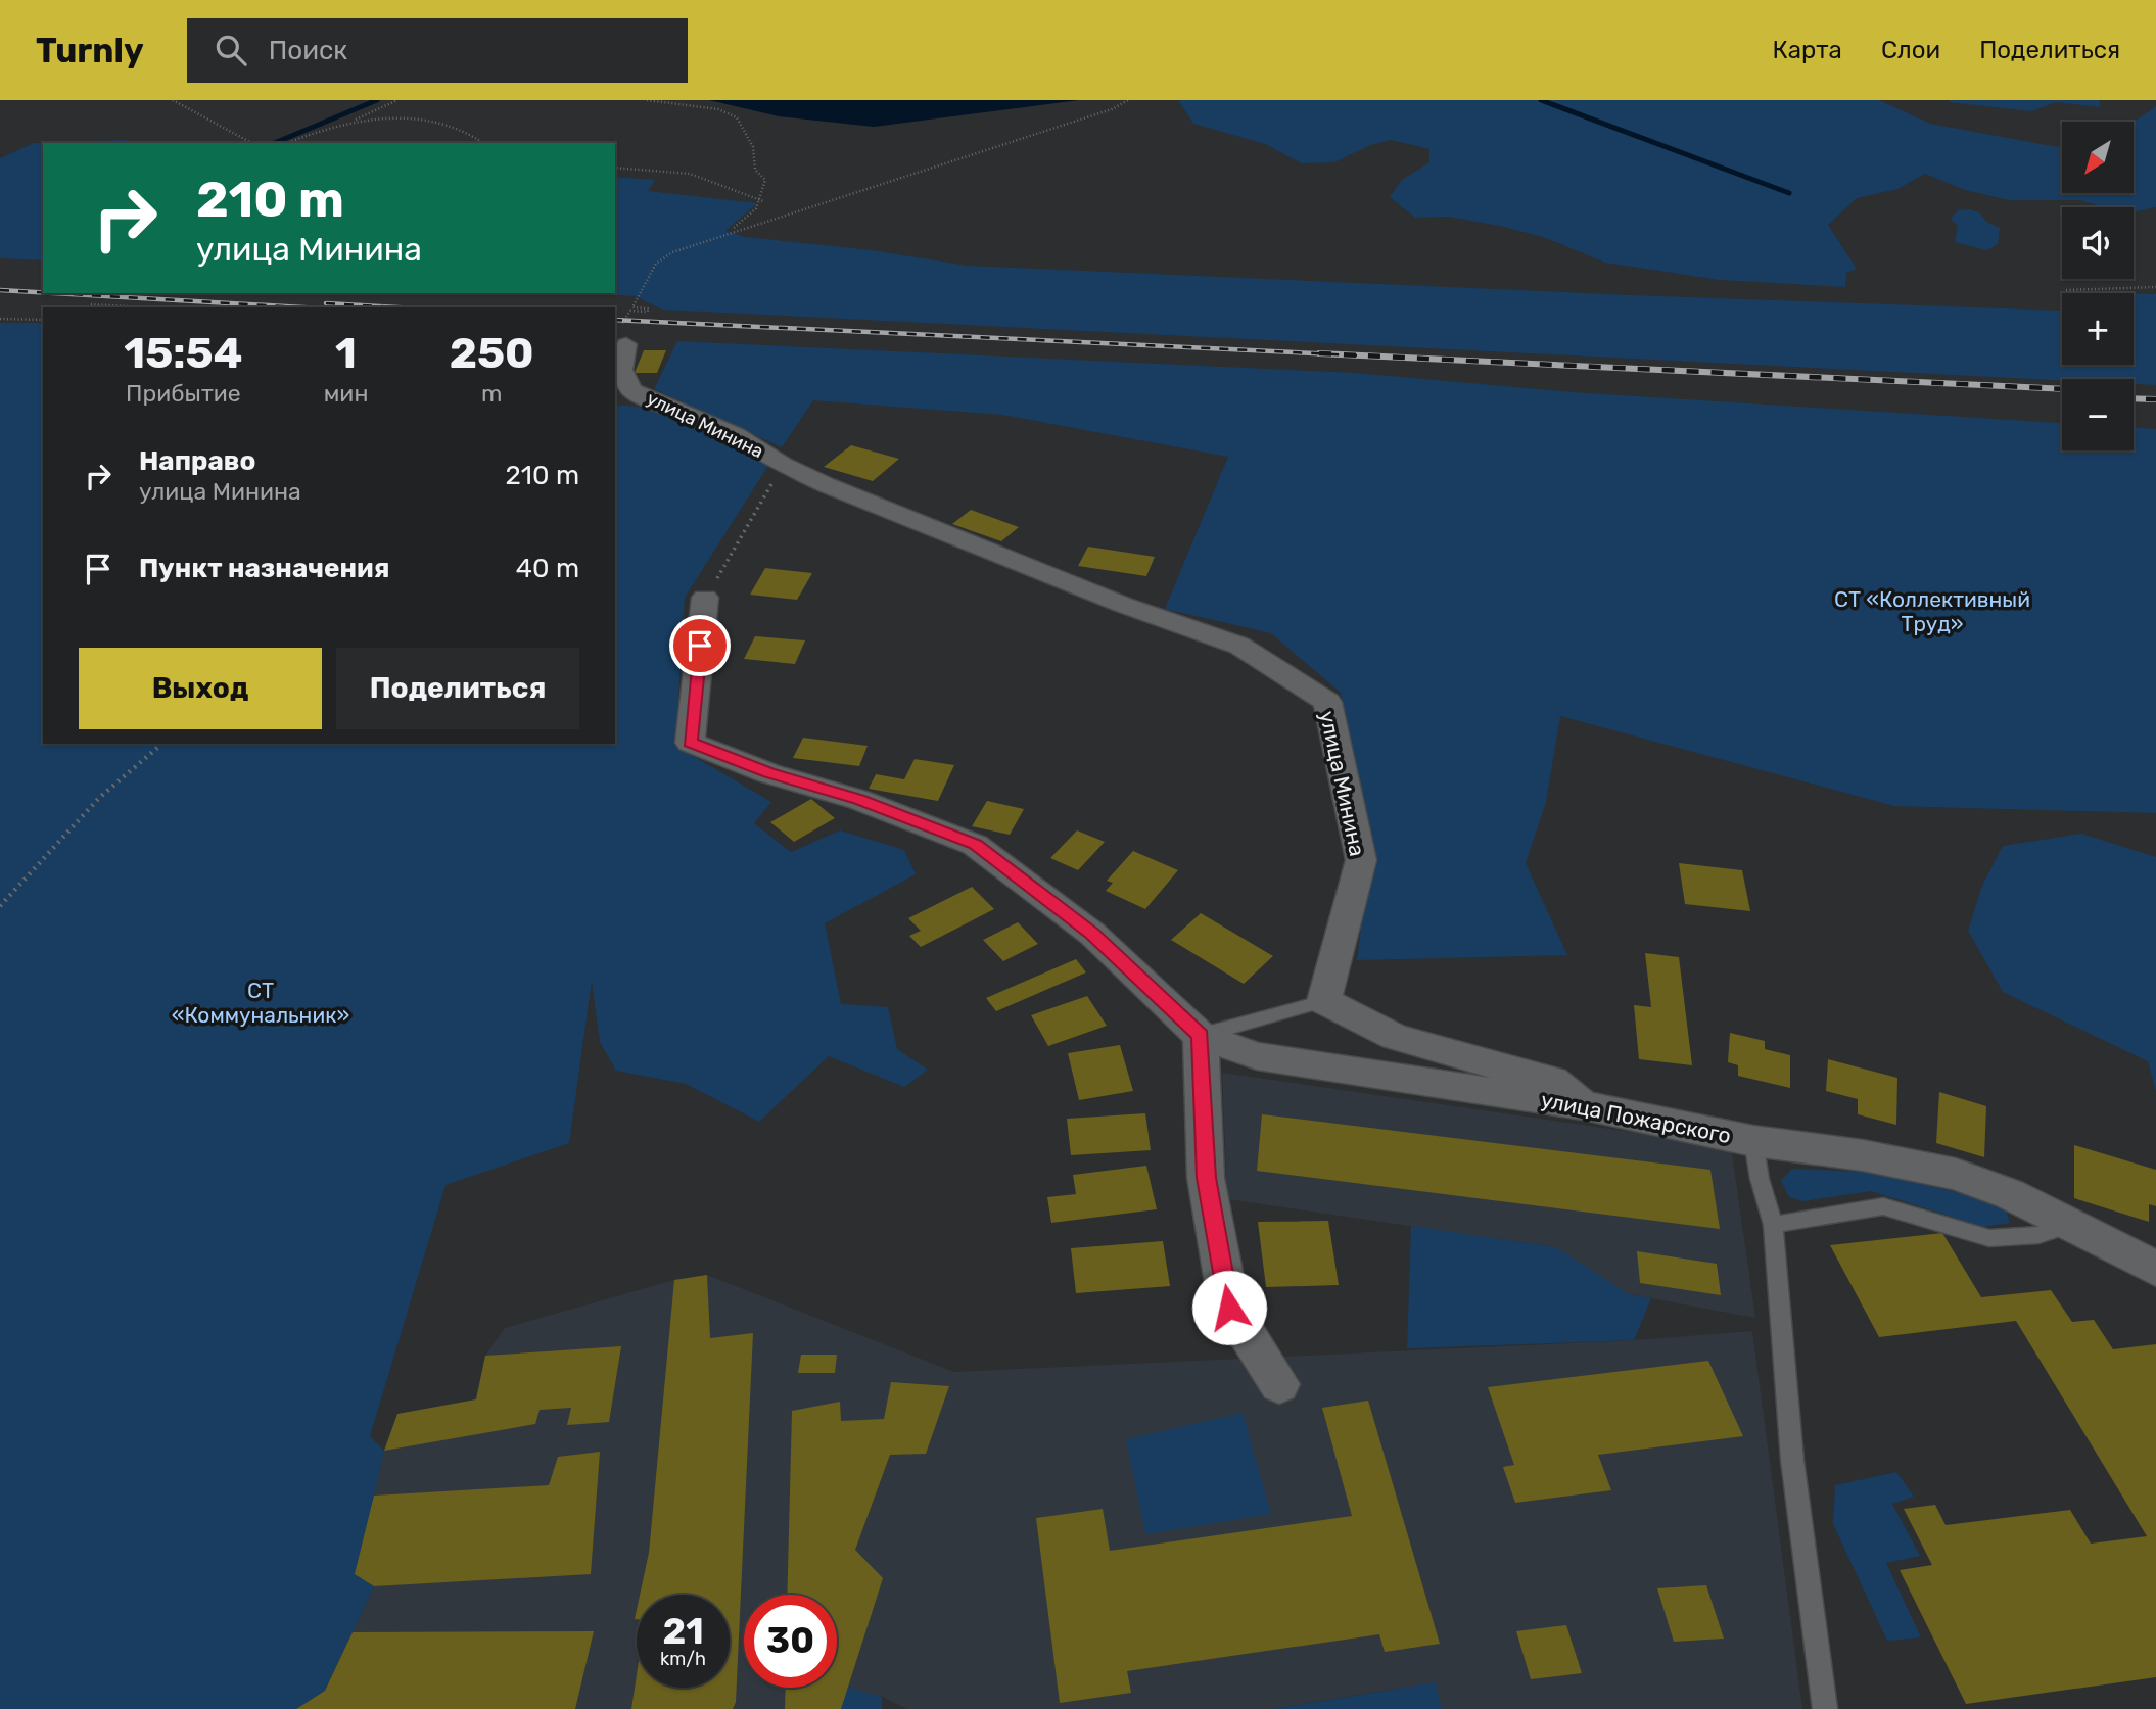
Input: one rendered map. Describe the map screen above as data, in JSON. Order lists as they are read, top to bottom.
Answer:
{
  "streets": {
    "street": ["улица Минина", "улица Пожарского"]
  },
  "parks": ["СТ «Коллективный Труд»", "СТ «Коммунальник»"],
  "north": "bottom left",
  "page": {
    "header": "Turnly",
    "search": "Поиск",
    "nav": ["Карта", "Слои", "Поделиться"],
    "map_buttons": ["+", "−"],
    "turn": ["210 m", "улица Минина"],
    "eta": [
      "15:54",
      "Прибытие",
      "1",
      "мин",
      "250",
      "m"
    ],
    "list": [
      {
        "name": "Направо",
        "note": "улица Минина",
        "value": "210 m"
      },
      {
        "name": "Пункт назначения",
        "value": "40 m"
      }
    ],
    "buttons": ["Выход", "Поделиться"],
    "speed": "21 km/h",
    "limit": "30"
  }
}
